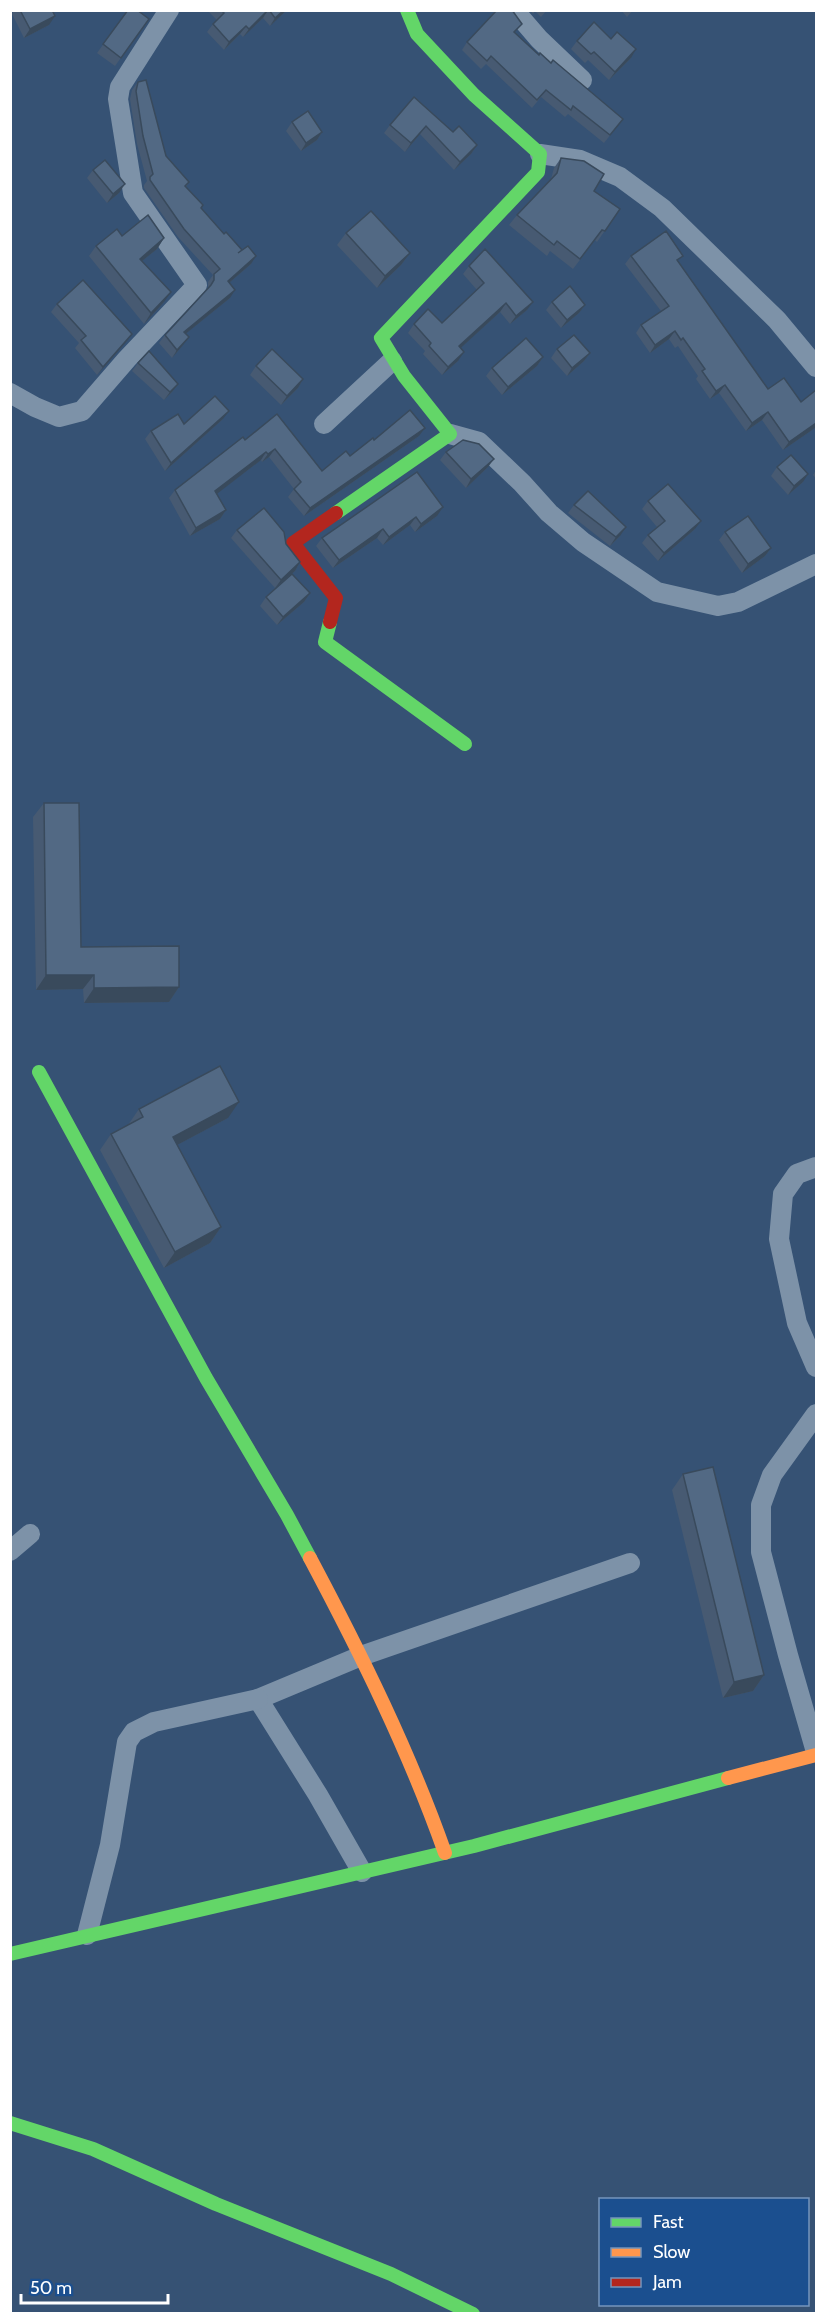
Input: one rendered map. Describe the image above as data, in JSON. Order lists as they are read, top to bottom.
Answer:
{
  "legend": ["Fast", "Slow", "Jam"],
  "scale_bar": "50 m"
}
